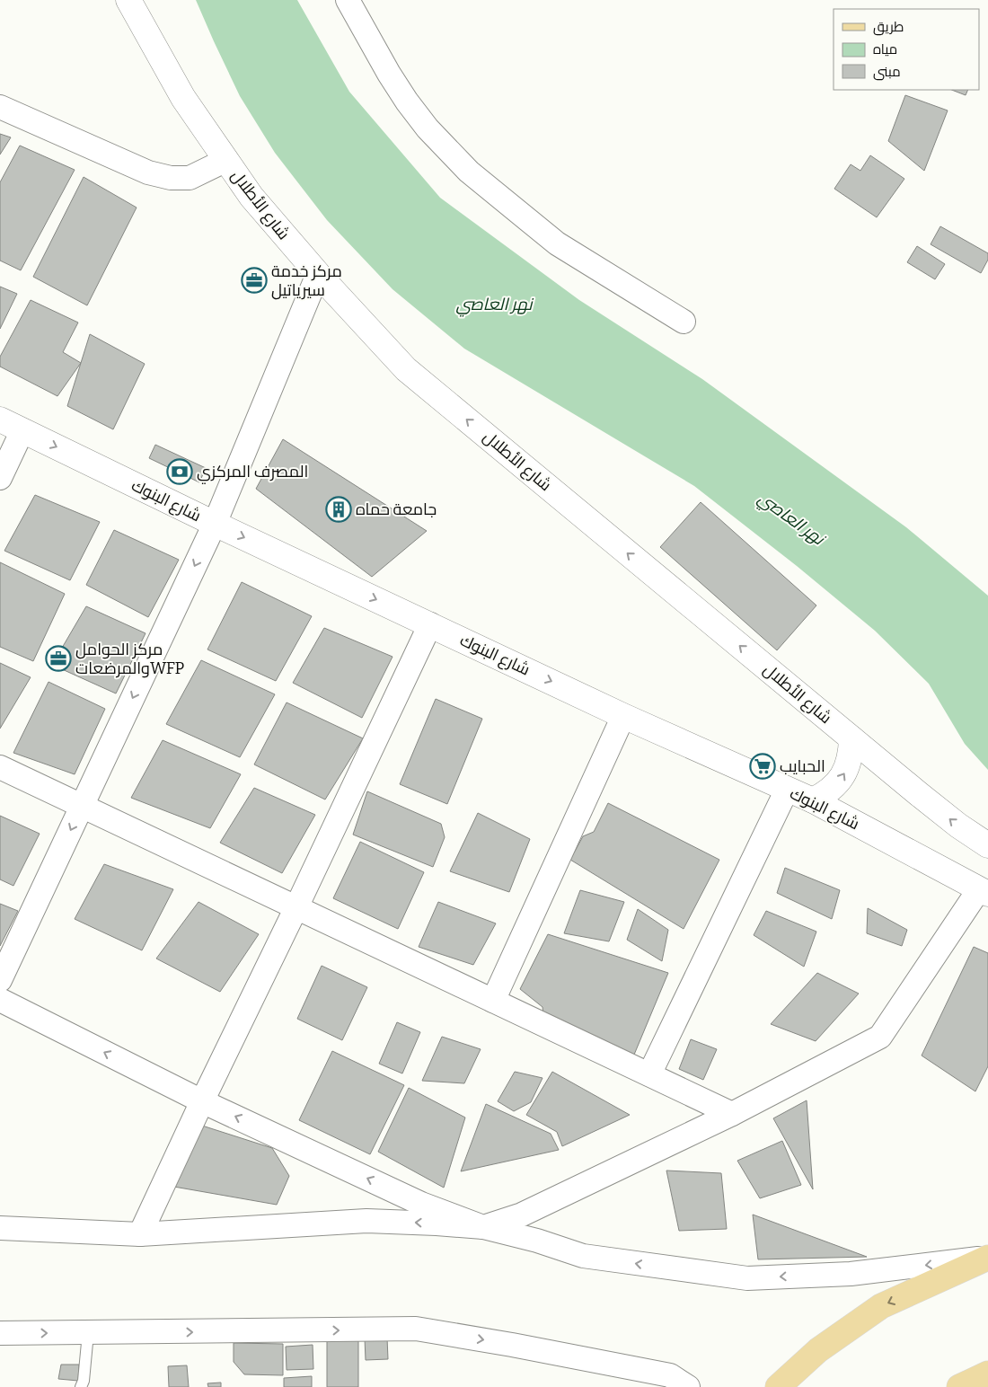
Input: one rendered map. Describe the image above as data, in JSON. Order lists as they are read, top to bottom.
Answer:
{
  "streets": {
    "main road": ["شارع الأطلال", "شارع البنوك"]
  },
  "one_way": ["شارع الأطلال", "شارع البنوك"],
  "water": ["نهر العاصي"],
  "places": {
    "office": ["مركز خدمة سيرياتيل", "مركز الحوامل والمرضعاتWFP"],
    "bank": ["المصرف المركزي"],
    "building": ["جامعة حماه"],
    "supermarket": ["الحبايب"]
  },
  "legend": ["طريق", "مياه", "مبنى"]
}
